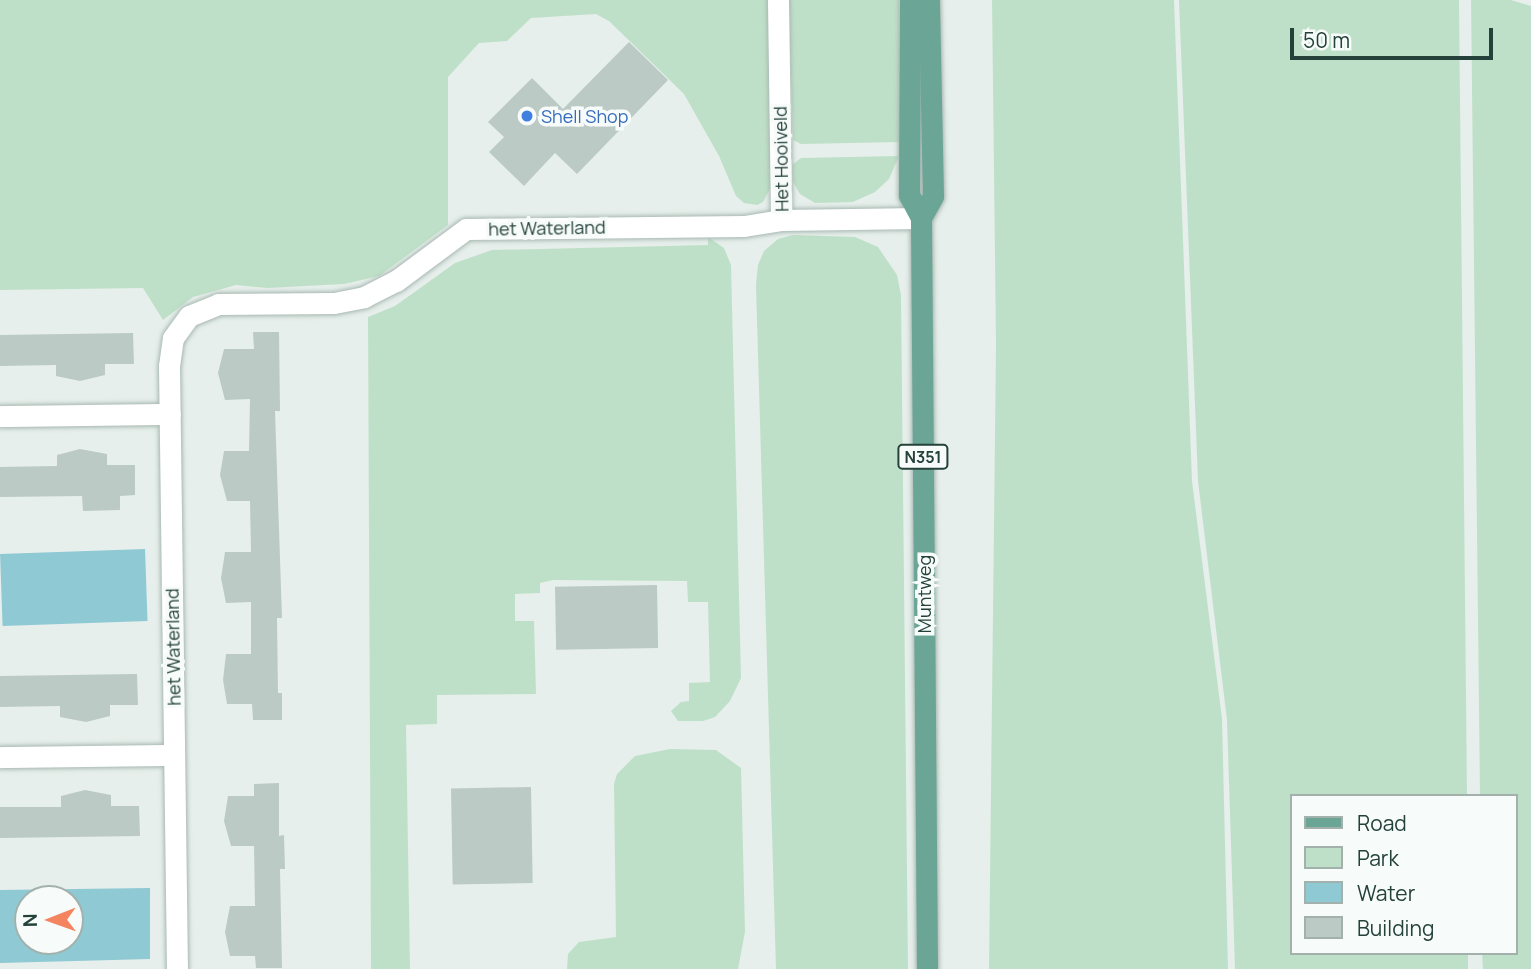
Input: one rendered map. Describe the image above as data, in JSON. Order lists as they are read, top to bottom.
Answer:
{
  "streets": {
    "main road": ["N351", "Muntweg"],
    "street": ["Het Hooiveld", "het Waterland"]
  },
  "crossings": [
    ["Het Hooiveld", "het Waterland"],
    ["Het Hooiveld", "Muntweg"]
  ],
  "places": ["Shell Shop"],
  "legend": [
    "Road",
    "Park",
    "Water",
    "Building"
  ],
  "scale_bar": "50 m",
  "north": "left"
}
